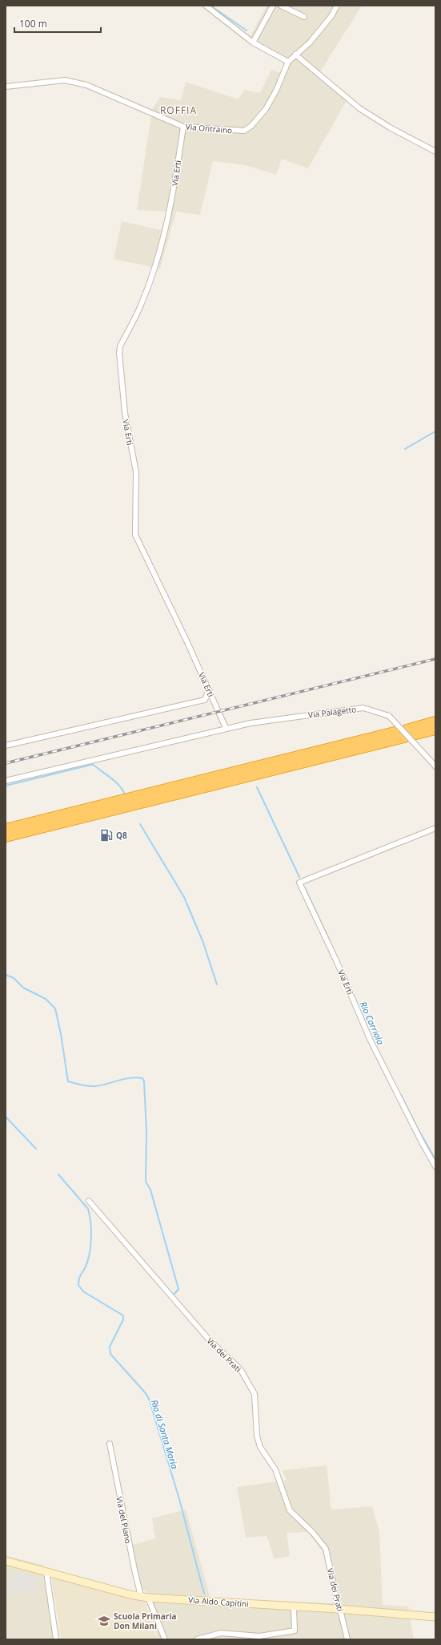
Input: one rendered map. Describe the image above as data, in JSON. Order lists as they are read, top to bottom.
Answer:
{
  "streets": {
    "main road": ["Via Aldo Capitini"],
    "street": [
      "Via Ontraino",
      "Via Erti",
      "Via Palagetto",
      "Via dei Prati",
      "Via del Piano"
    ]
  },
  "crossings": [
    ["Via Ontraino", "Via Erti"],
    ["Via Erti", "Via Palagetto"],
    ["Via dei Prati", "Via Aldo Capitini"],
    ["Via del Piano", "Via Aldo Capitini"]
  ],
  "districts": ["ROFFIA"],
  "water": ["Rio Carriola", "Rio di Santa Maria"],
  "places": {
    "fuel station": ["Q8"],
    "school or university": ["Scuola Primaria Don Milani"]
  },
  "scale_bar": "100 m"
}
